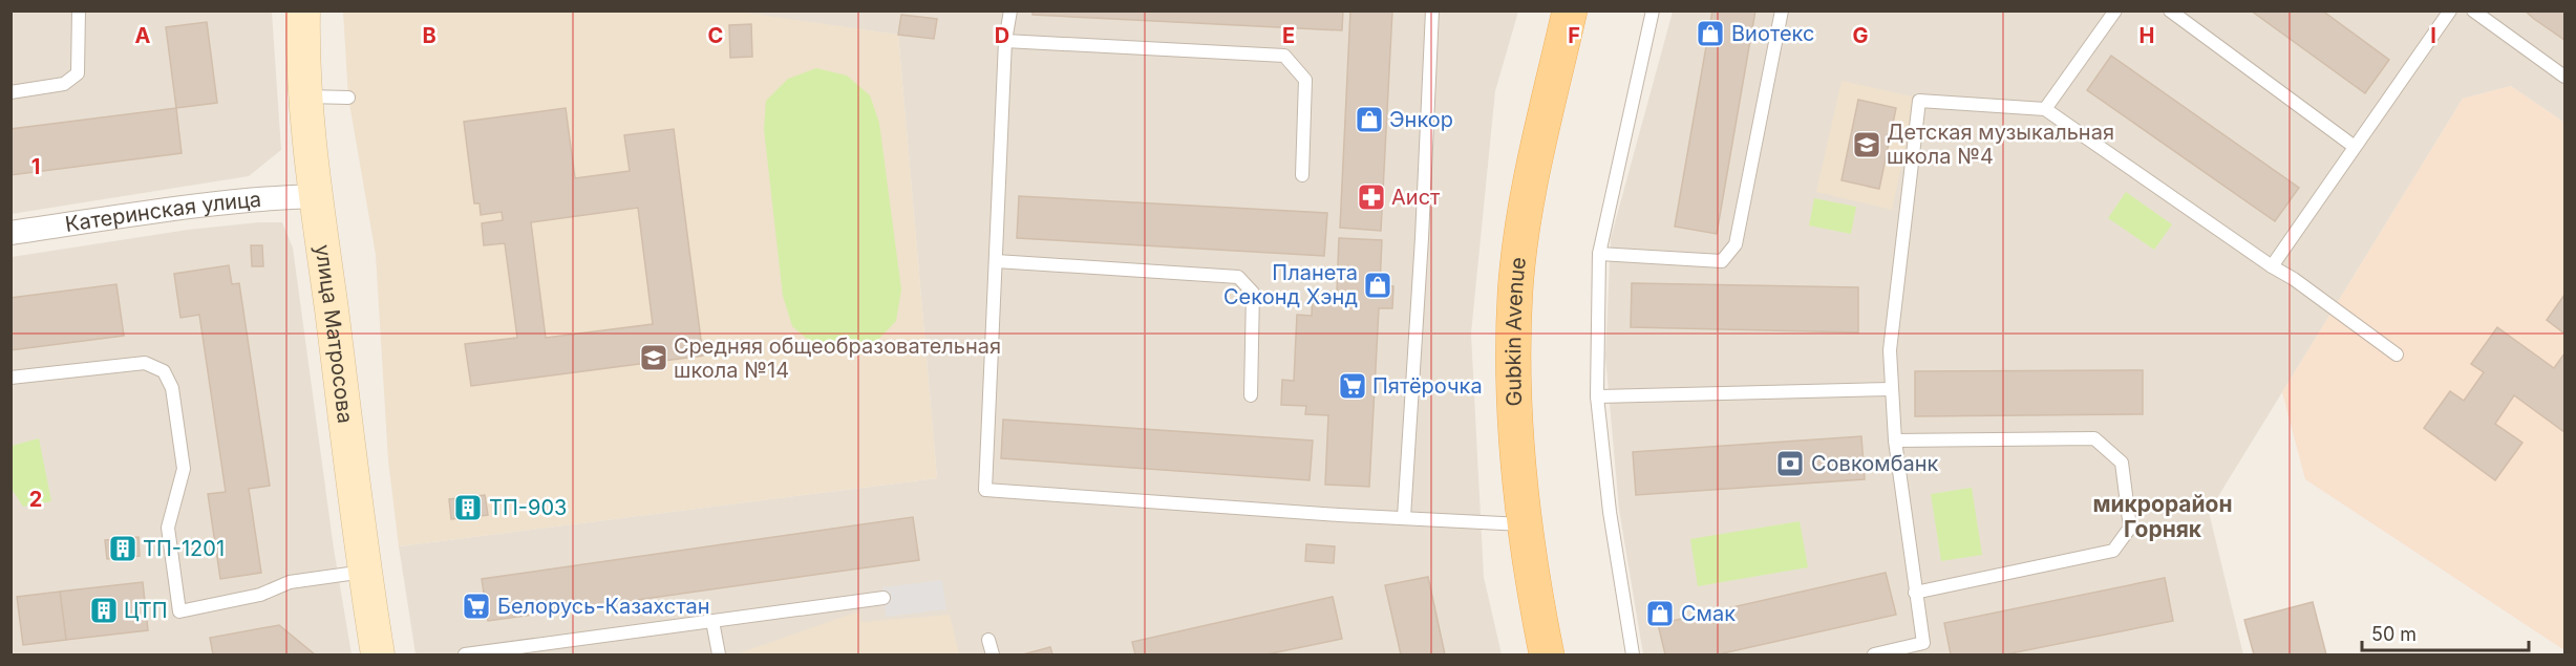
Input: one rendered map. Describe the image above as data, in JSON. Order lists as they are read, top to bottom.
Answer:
{
  "streets": {
    "main road": ["Gubkin Avenue", "улица Матросова"],
    "street": ["Катеринская улица"]
  },
  "crossings": [
    ["Катеринская улица", "улица Матросова"]
  ],
  "districts": ["микрорайон Горняк"],
  "places": {
    "shop": [
      "Виотекс",
      "Энкор",
      "Планета Секонд Хэнд",
      "Смак"
    ],
    "school or university": ["Детская музыкальная школа №4", "Средняя общеобразовательная школа №14"],
    "pharmacy": ["Аист"],
    "supermarket": ["Пятёрочка", "Белорусь-Казахстан"],
    "bank": ["Совкомбанк"],
    "building": ["ТП-903", "ТП-1201", "ЦТП"]
  },
  "scale_bar": "50 m",
  "grid": {
    "columns": [
      "A",
      "B",
      "C",
      "D",
      "E",
      "F",
      "G",
      "H",
      "I"
    ],
    "rows": ["1", "2"]
  }
}
